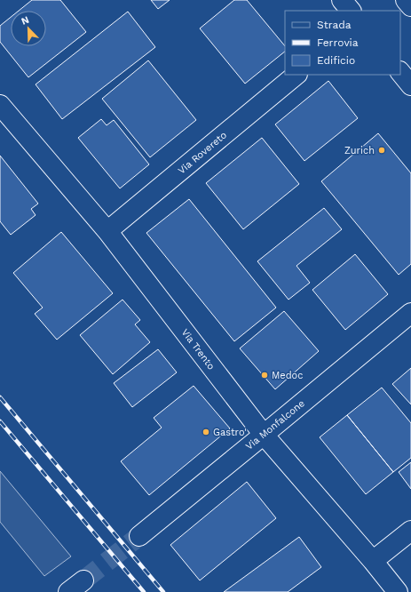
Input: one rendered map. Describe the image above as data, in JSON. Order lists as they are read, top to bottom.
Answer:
{
  "streets": {
    "street": ["Via Rovereto", "Via Trento", "Via Monfalcone"]
  },
  "crossings": [
    ["Via Rovereto", "Via Trento"],
    ["Via Trento", "Via Monfalcone"]
  ],
  "places": ["Zurich", "Medoc", "Gastro'"],
  "legend": ["Strada", "Ferrovia", "Edificio"],
  "north": "top left"
}
